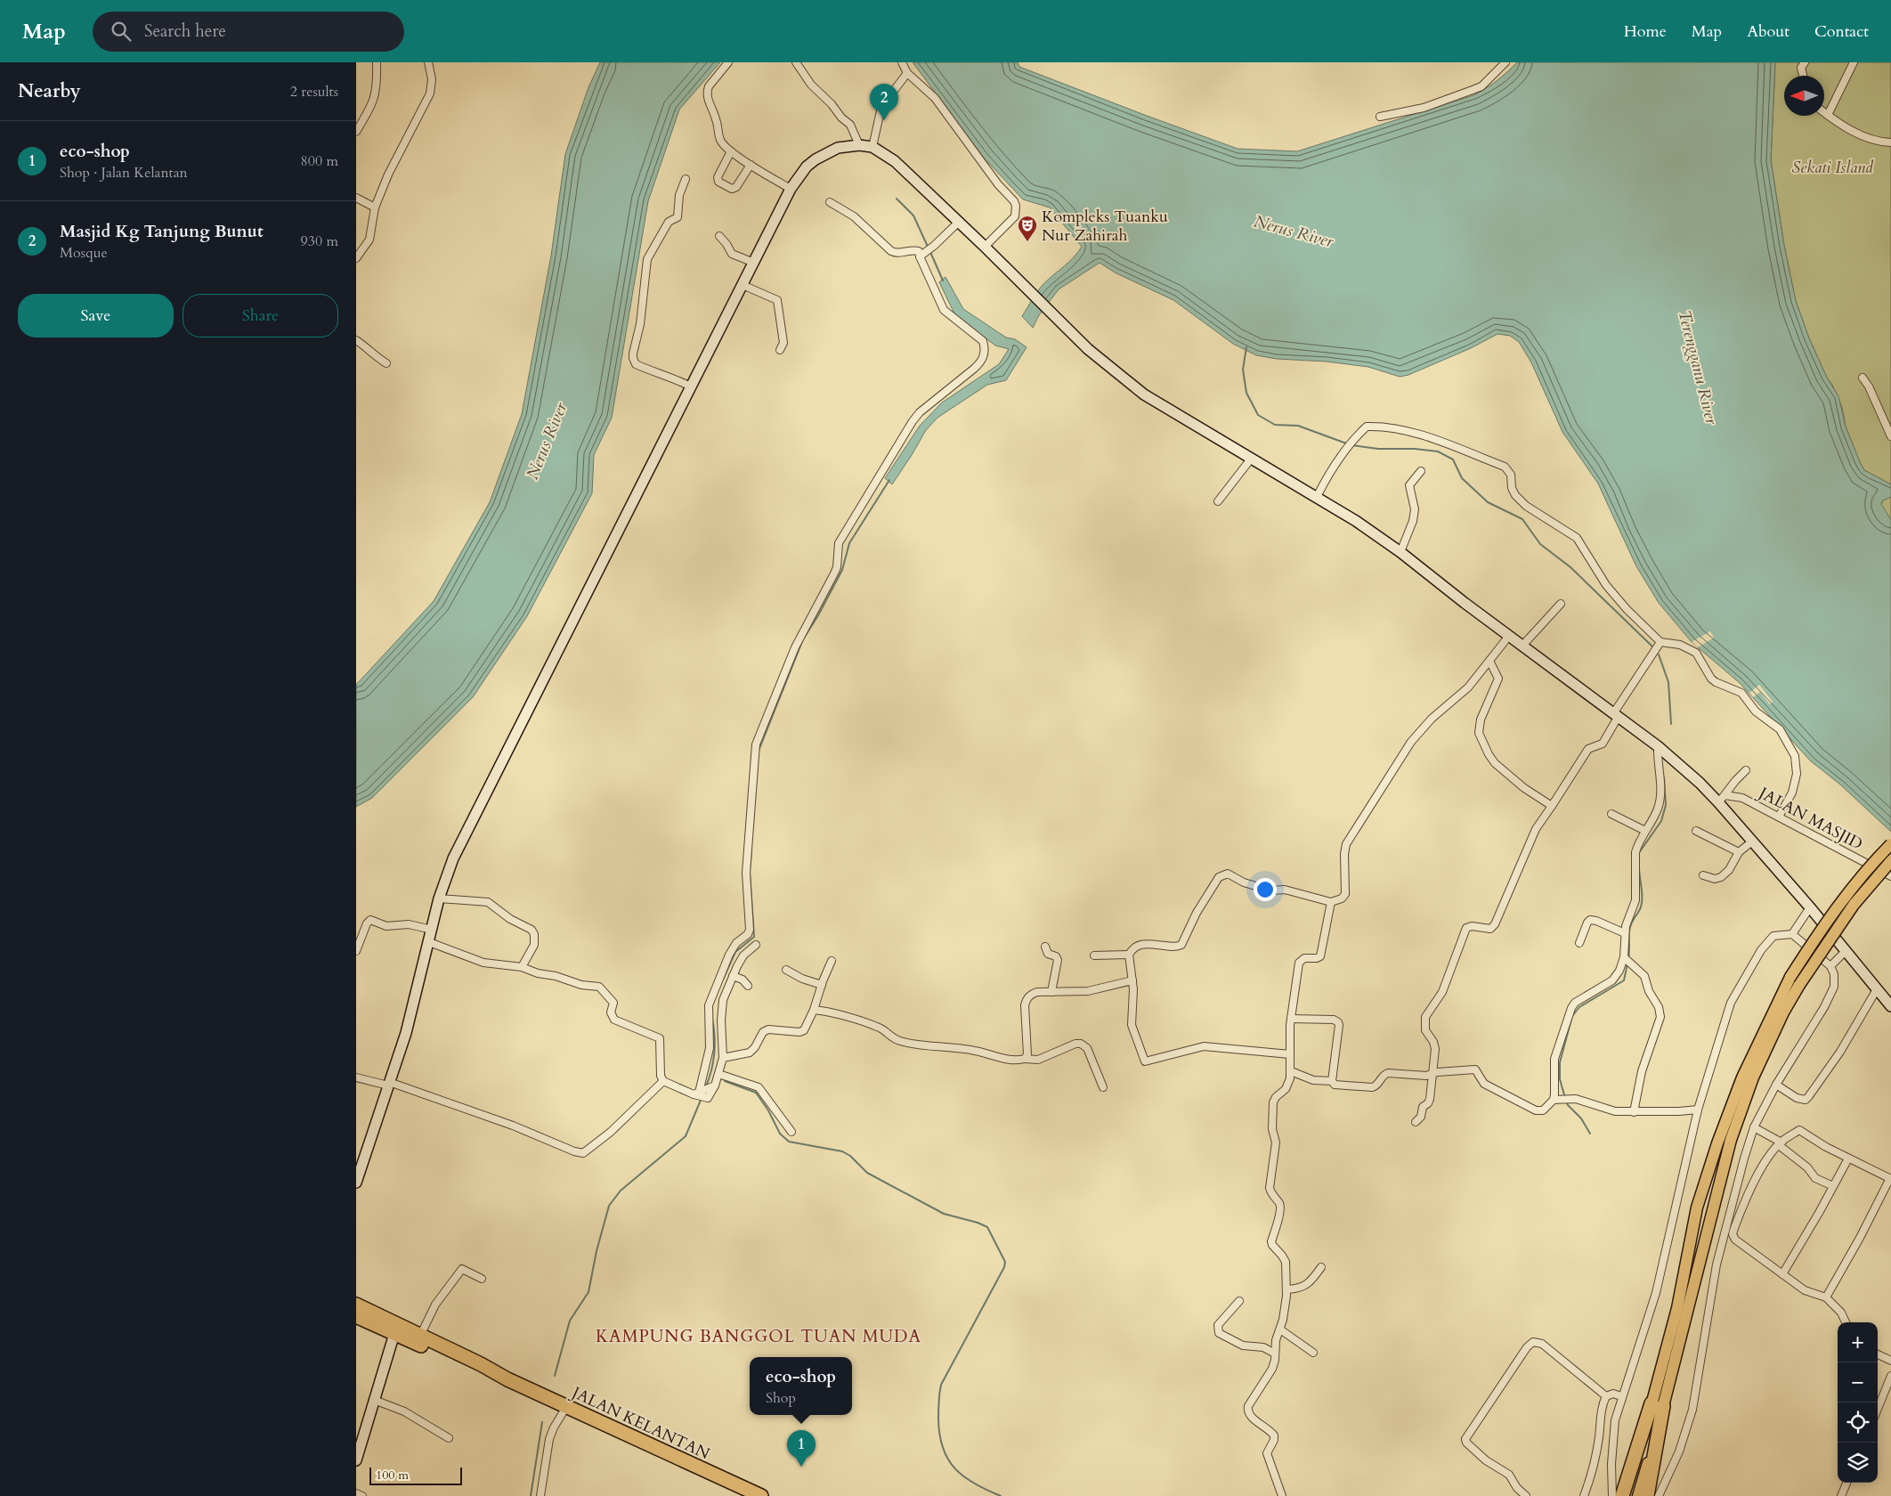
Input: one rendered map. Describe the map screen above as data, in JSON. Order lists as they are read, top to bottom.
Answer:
{
  "streets": {
    "highway": ["JALAN KELANTAN"],
    "street": ["JALAN MASJID"]
  },
  "districts": ["KAMPUNG BANGGOL TUAN MUDA"],
  "water": ["Nerus River", "Terengganu River"],
  "parks": ["Sekati Island"],
  "places": {
    "theatre": ["Kompleks Tuanku Nur Zahirah"]
  },
  "scale_bar": "100 m",
  "north": "left",
  "page": {
    "header": "Map",
    "search": "Search here",
    "nav": [
      "Home",
      "Map",
      "About",
      "Contact"
    ],
    "heading": ["Nearby", "2 results"],
    "pins": ["2", "1"],
    "list": [
      {
        "mark": "1",
        "name": "eco-shop",
        "note": "Shop · Jalan Kelantan",
        "value": "800 m"
      },
      {
        "mark": "2",
        "name": "Masjid Kg Tanjung Bunut",
        "note": "Mosque",
        "value": "930 m"
      }
    ],
    "buttons": ["Save", "Share"],
    "map_buttons": ["+", "−"],
    "popup": ["eco-shop", "Shop"],
    "scale": "100 m"
  }
}
